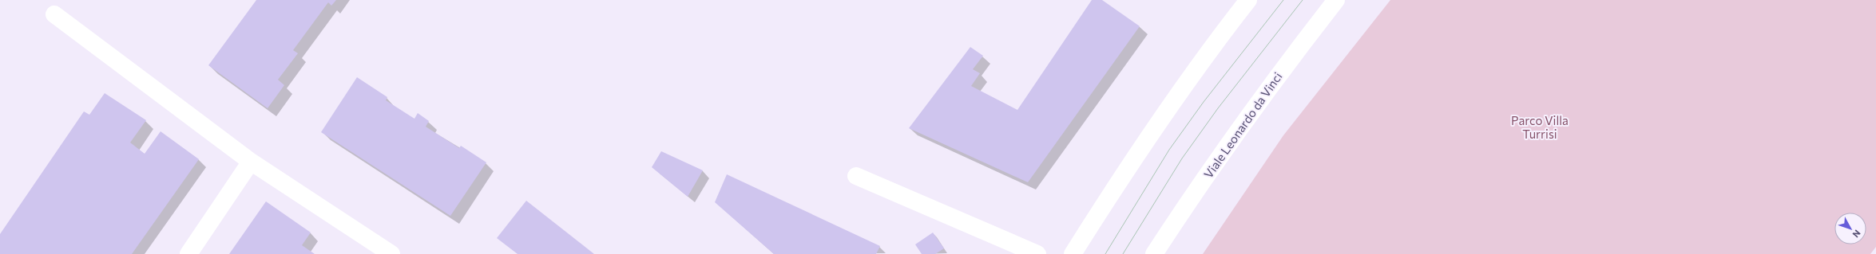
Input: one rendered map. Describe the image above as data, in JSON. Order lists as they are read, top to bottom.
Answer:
{
  "streets": {
    "street": ["Viale Leonardo da Vinci"]
  },
  "parks": ["Parco Villa Turrisi"],
  "north": "bottom right"
}
